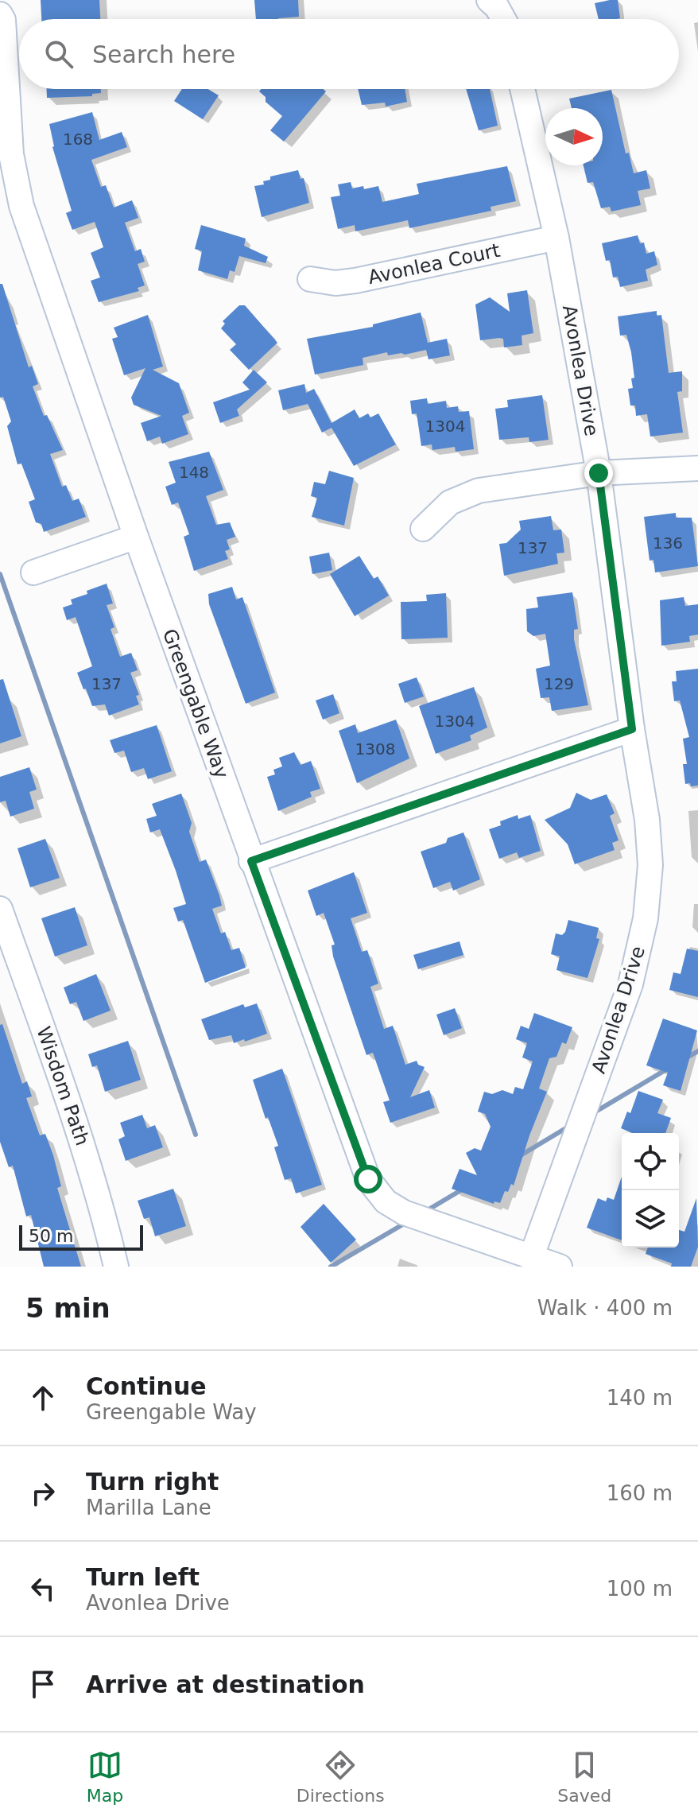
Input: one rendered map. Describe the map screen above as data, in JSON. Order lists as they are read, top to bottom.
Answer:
{
  "streets": {
    "street": [
      "Avonlea Court",
      "Avonlea Drive",
      "Greengable Way",
      "Wisdom Path"
    ]
  },
  "crossings": [
    ["Avonlea Court", "Avonlea Drive"],
    ["Avonlea Drive", "Greengable Way"]
  ],
  "house_numbers": [
    "168",
    "1304",
    "148",
    "136",
    "137",
    "137",
    "129",
    "1304",
    "1308"
  ],
  "scale_bar": "50 m",
  "north": "right",
  "page": {
    "search": "Search here",
    "scale": "50 m",
    "heading": ["5 min", "Walk · 400 m"],
    "list": [
      ["Continue", "Greengable Way", "140 m"],
      ["Turn right", "Marilla Lane", "160 m"],
      ["Turn left", "Avonlea Drive", "100 m"],
      "Arrive at destination"
    ],
    "nav": ["Map", "Directions", "Saved"]
  }
}
